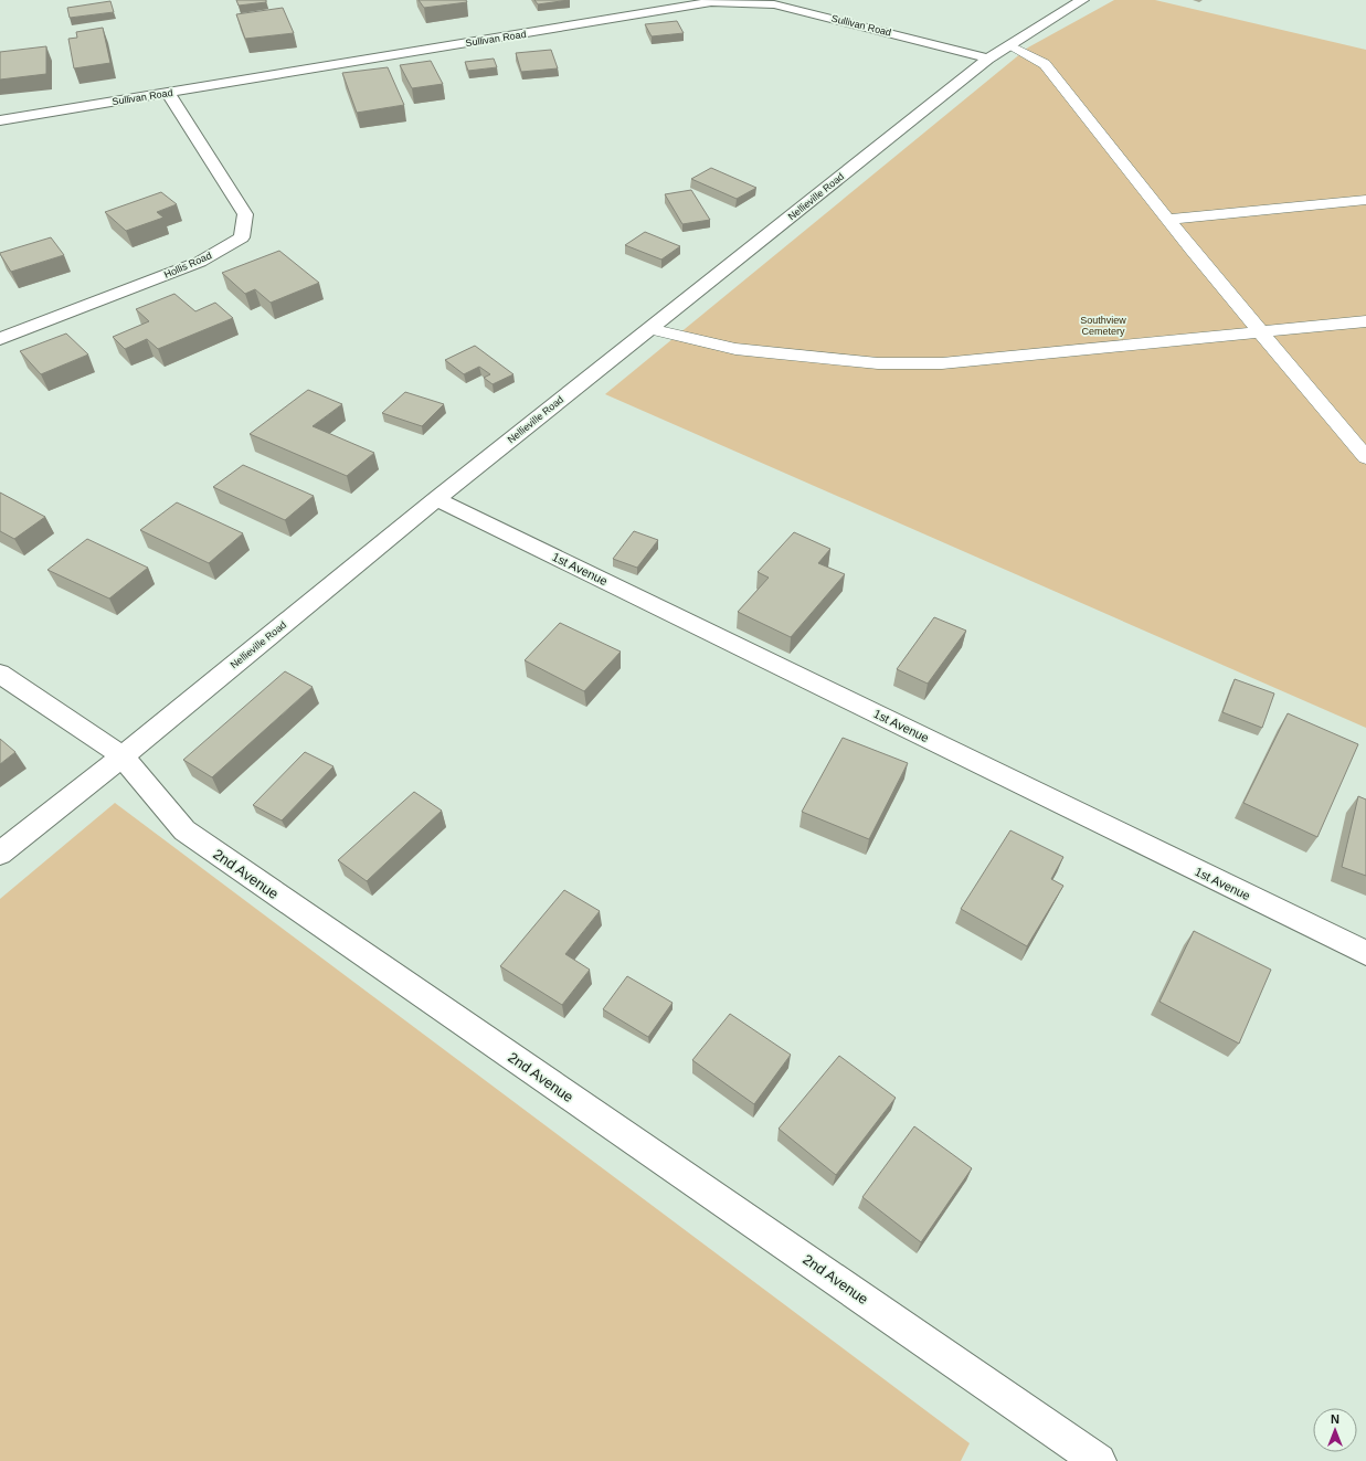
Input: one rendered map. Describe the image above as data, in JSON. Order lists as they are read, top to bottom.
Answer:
{
  "streets": {
    "street": [
      "Sullivan Road",
      "Nellieville Road",
      "Hollis Road",
      "1st Avenue",
      "2nd Avenue"
    ]
  },
  "crossings": [
    ["Sullivan Road", "Nellieville Road"],
    ["Sullivan Road", "Hollis Road"],
    ["Nellieville Road", "1st Avenue"],
    ["Nellieville Road", "2nd Avenue"]
  ],
  "parks": ["Southview Cemetery"],
  "north": "top"
}
